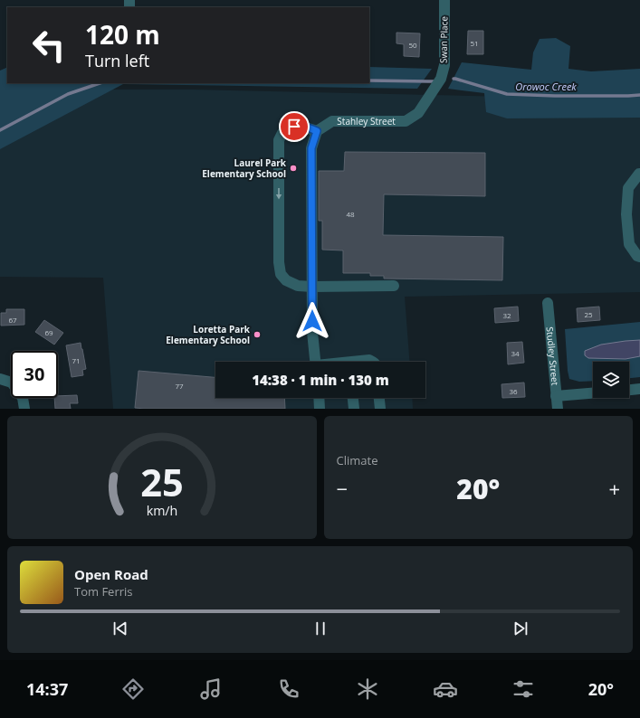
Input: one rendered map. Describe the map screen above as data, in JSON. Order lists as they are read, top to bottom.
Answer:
{
  "streets": {
    "street": ["Swan Place", "Stahley Street", "Studley Street"]
  },
  "crossings": [
    ["Swan Place", "Stahley Street"]
  ],
  "water": ["Orowoc Creek"],
  "places": ["Laurel Park Elementary School", "Loretta Park Elementary School"],
  "house_numbers": [
    "51",
    "50",
    "48",
    "25",
    "32",
    "67",
    "69",
    "34",
    "71",
    "77",
    "36"
  ],
  "page": {
    "turn": ["120 m", "Turn left"],
    "limit": "30",
    "trip": "14:38 · 1 min · 130 m",
    "tile": "Climate",
    "heat": ["−", "20°", "+"],
    "song": ["Open Road", "Tom Ferris"],
    "tabs": ["14:37", "20°"],
    "gauge": ["25", "km/h"]
  }
}
